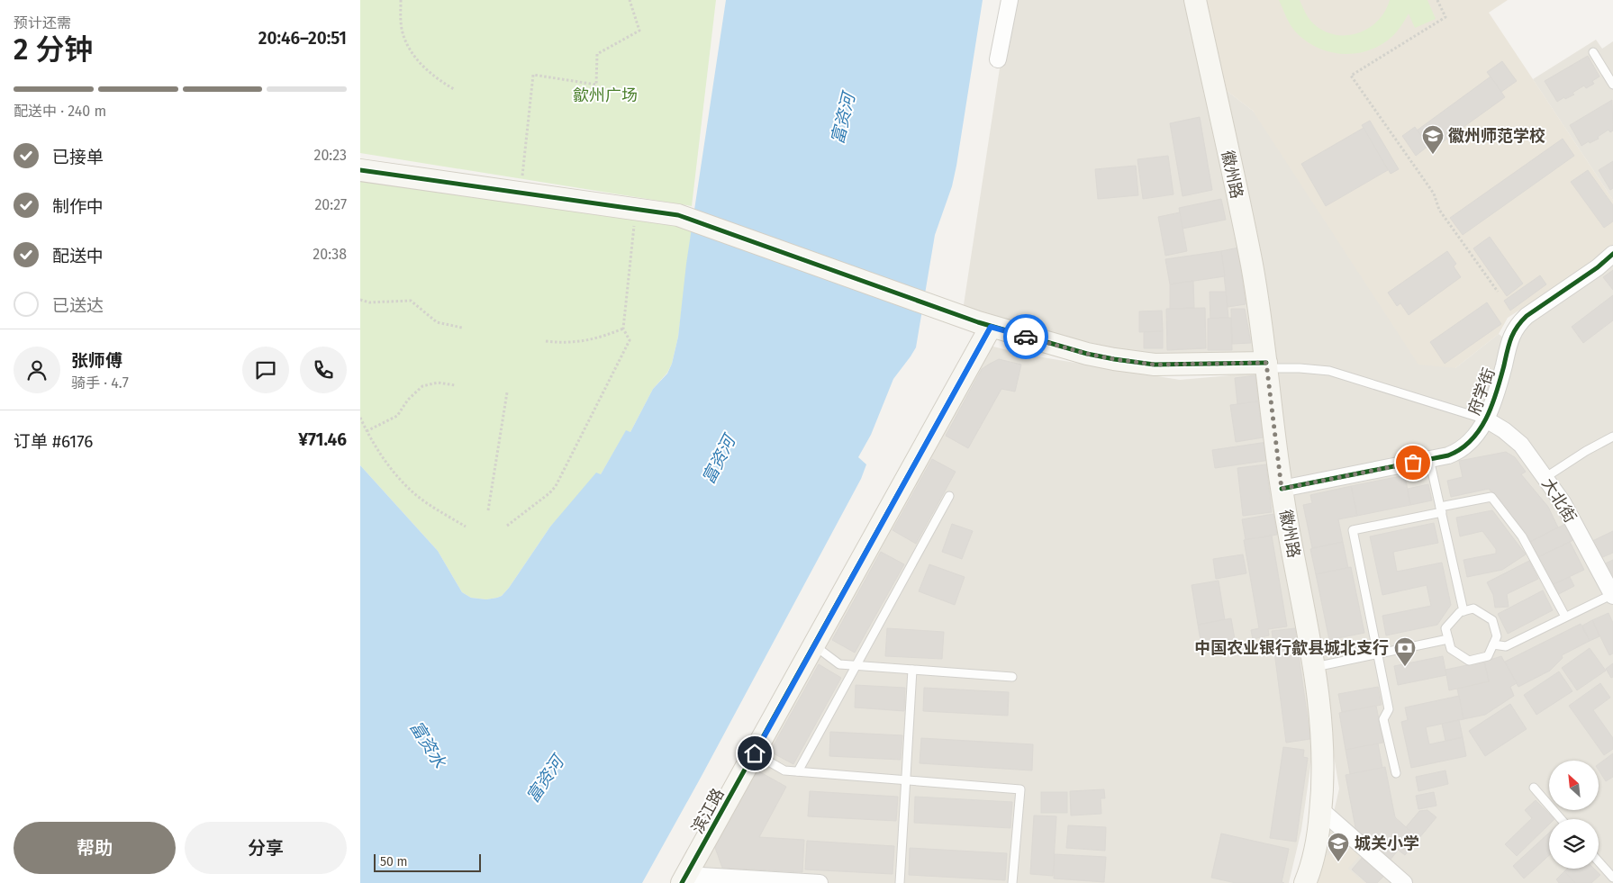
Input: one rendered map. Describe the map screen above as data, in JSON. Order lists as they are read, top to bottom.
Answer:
{
  "streets": {
    "street": [
      "徽州路",
      "府学街",
      "大北街",
      "滨江路"
    ]
  },
  "crossings": [
    ["徽州路", "府学街"],
    ["府学街", "大北街"]
  ],
  "water": ["富资河", "富资水"],
  "parks": ["歙州广场"],
  "places": {
    "school or university": ["徽州师范学校", "城关小学"],
    "bank": ["中国农业银行歙县城北支行"]
  },
  "scale_bar": "50 m",
  "north": "top left",
  "page": {
    "heading": ["2 分钟", "预计还需", "20:46–20:51"],
    "panel": [
      "张师傅",
      "骑手 · 4.7",
      "订单 #6176",
      "¥71.46"
    ],
    "bar": "配送中 · 240 m",
    "list": [
      ["已接单", "20:23"],
      ["制作中", "20:27"],
      ["配送中", "20:38"],
      "已送达"
    ],
    "buttons": ["帮助", "分享"],
    "scale": "50 m"
  }
}
